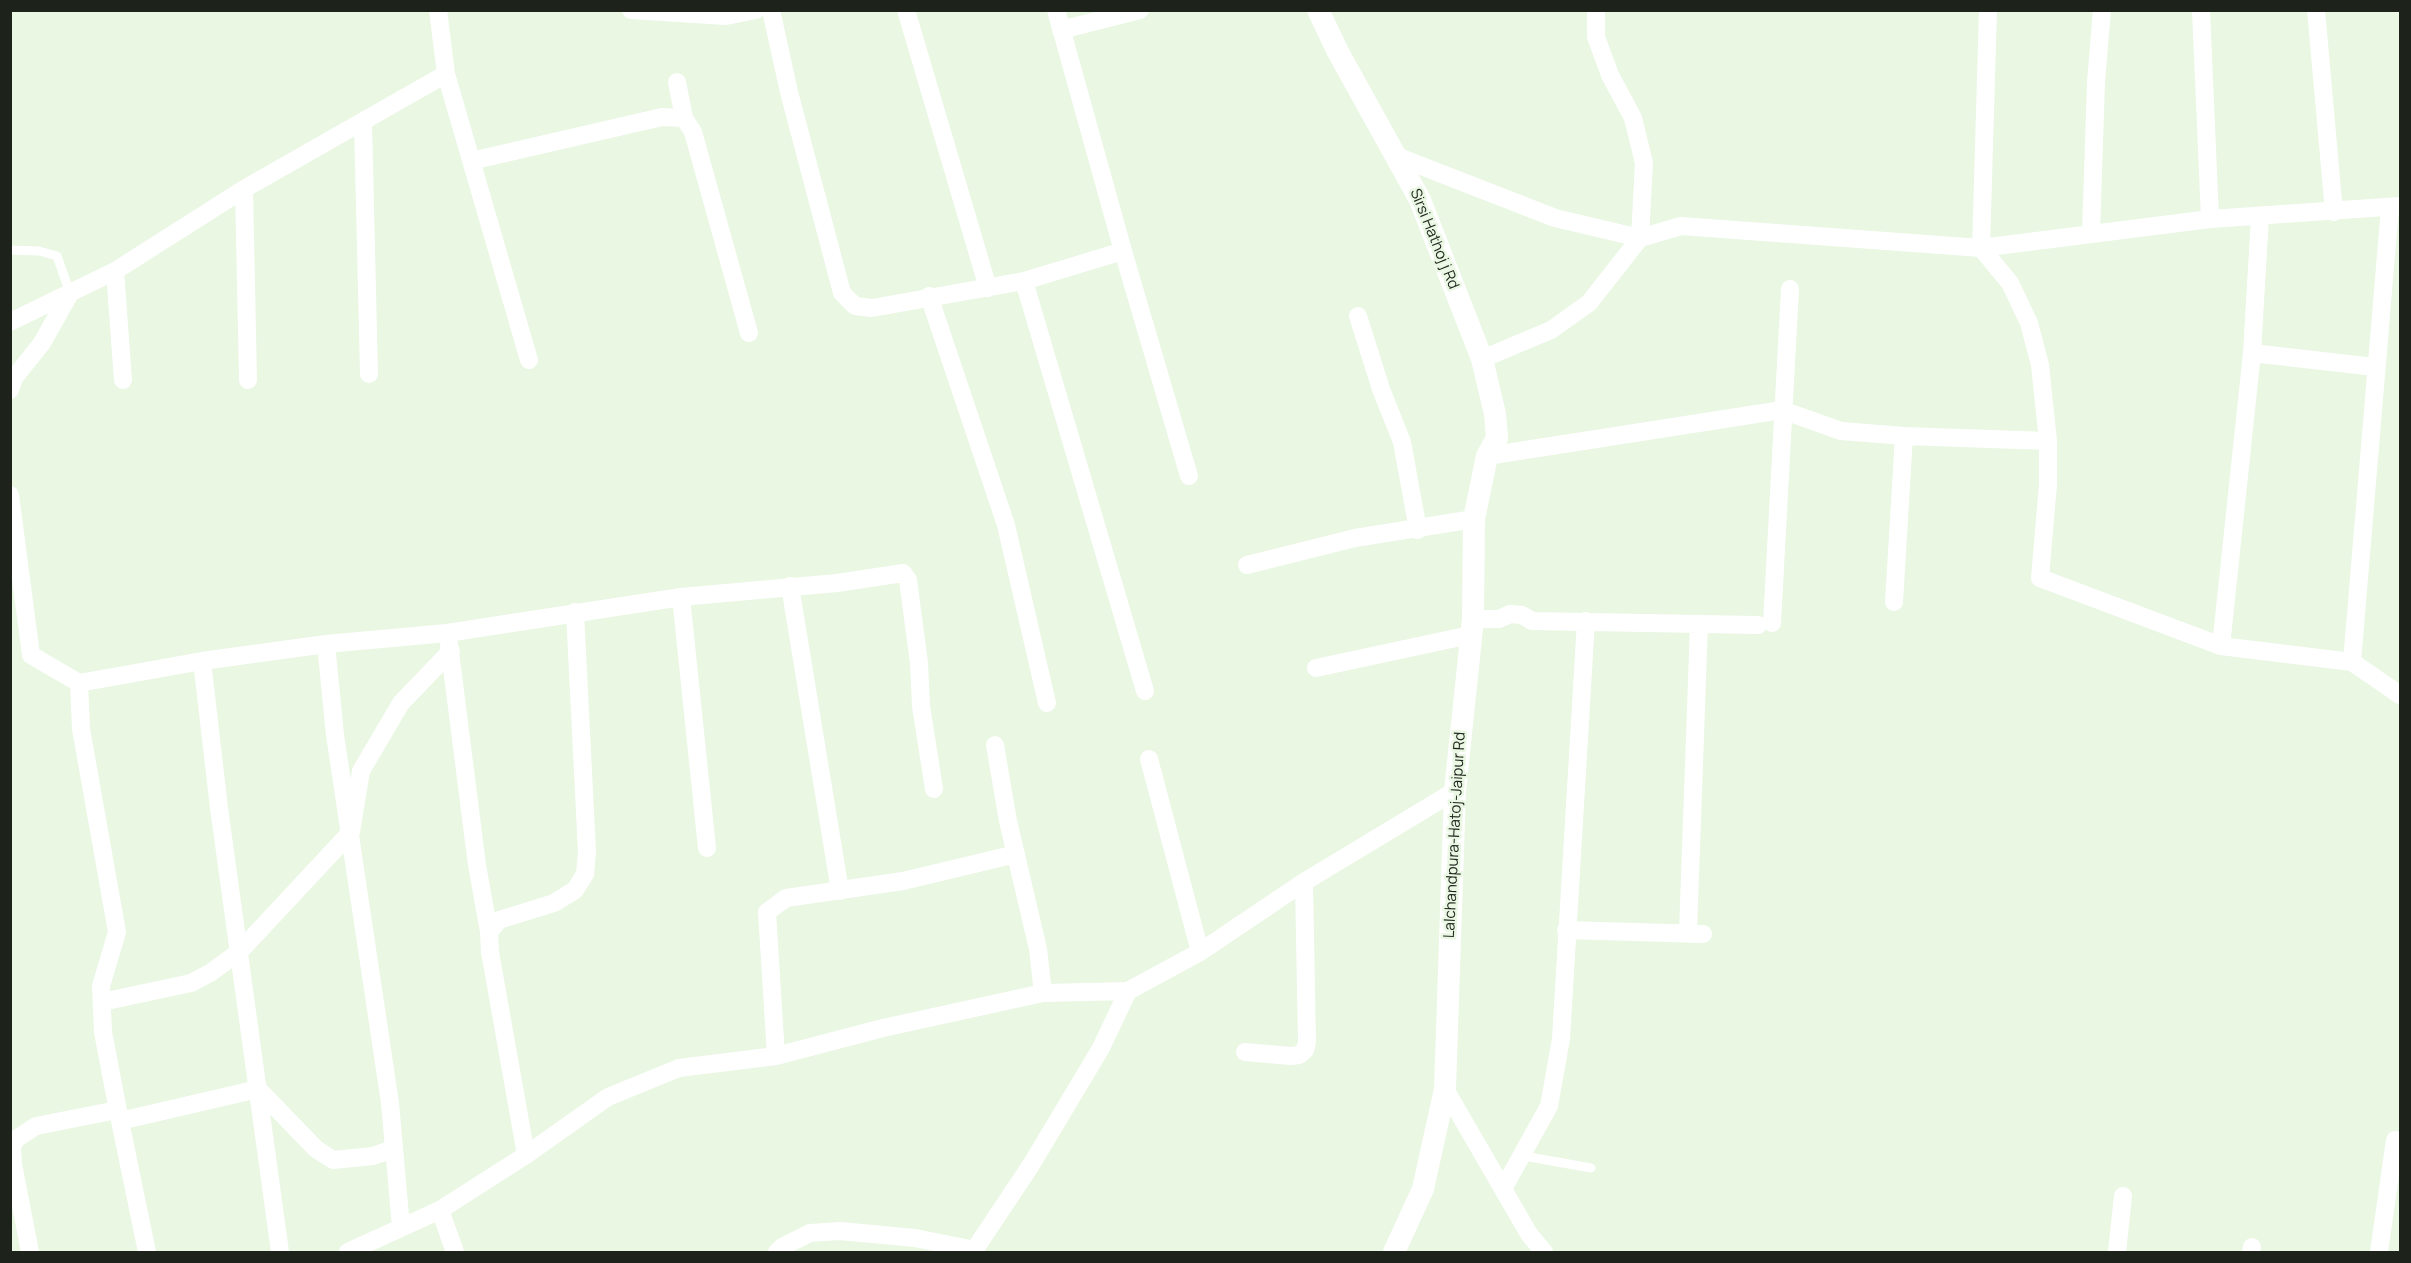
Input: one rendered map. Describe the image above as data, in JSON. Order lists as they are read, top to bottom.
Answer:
{
  "streets": {
    "street": ["Sirsi Hathoj j Rd", "Lalchandpura-Hatoj-Jaipur Rd"]
  },
  "crossings": [
    ["Sirsi Hathoj j Rd", "Lalchandpura-Hatoj-Jaipur Rd"]
  ]
}
